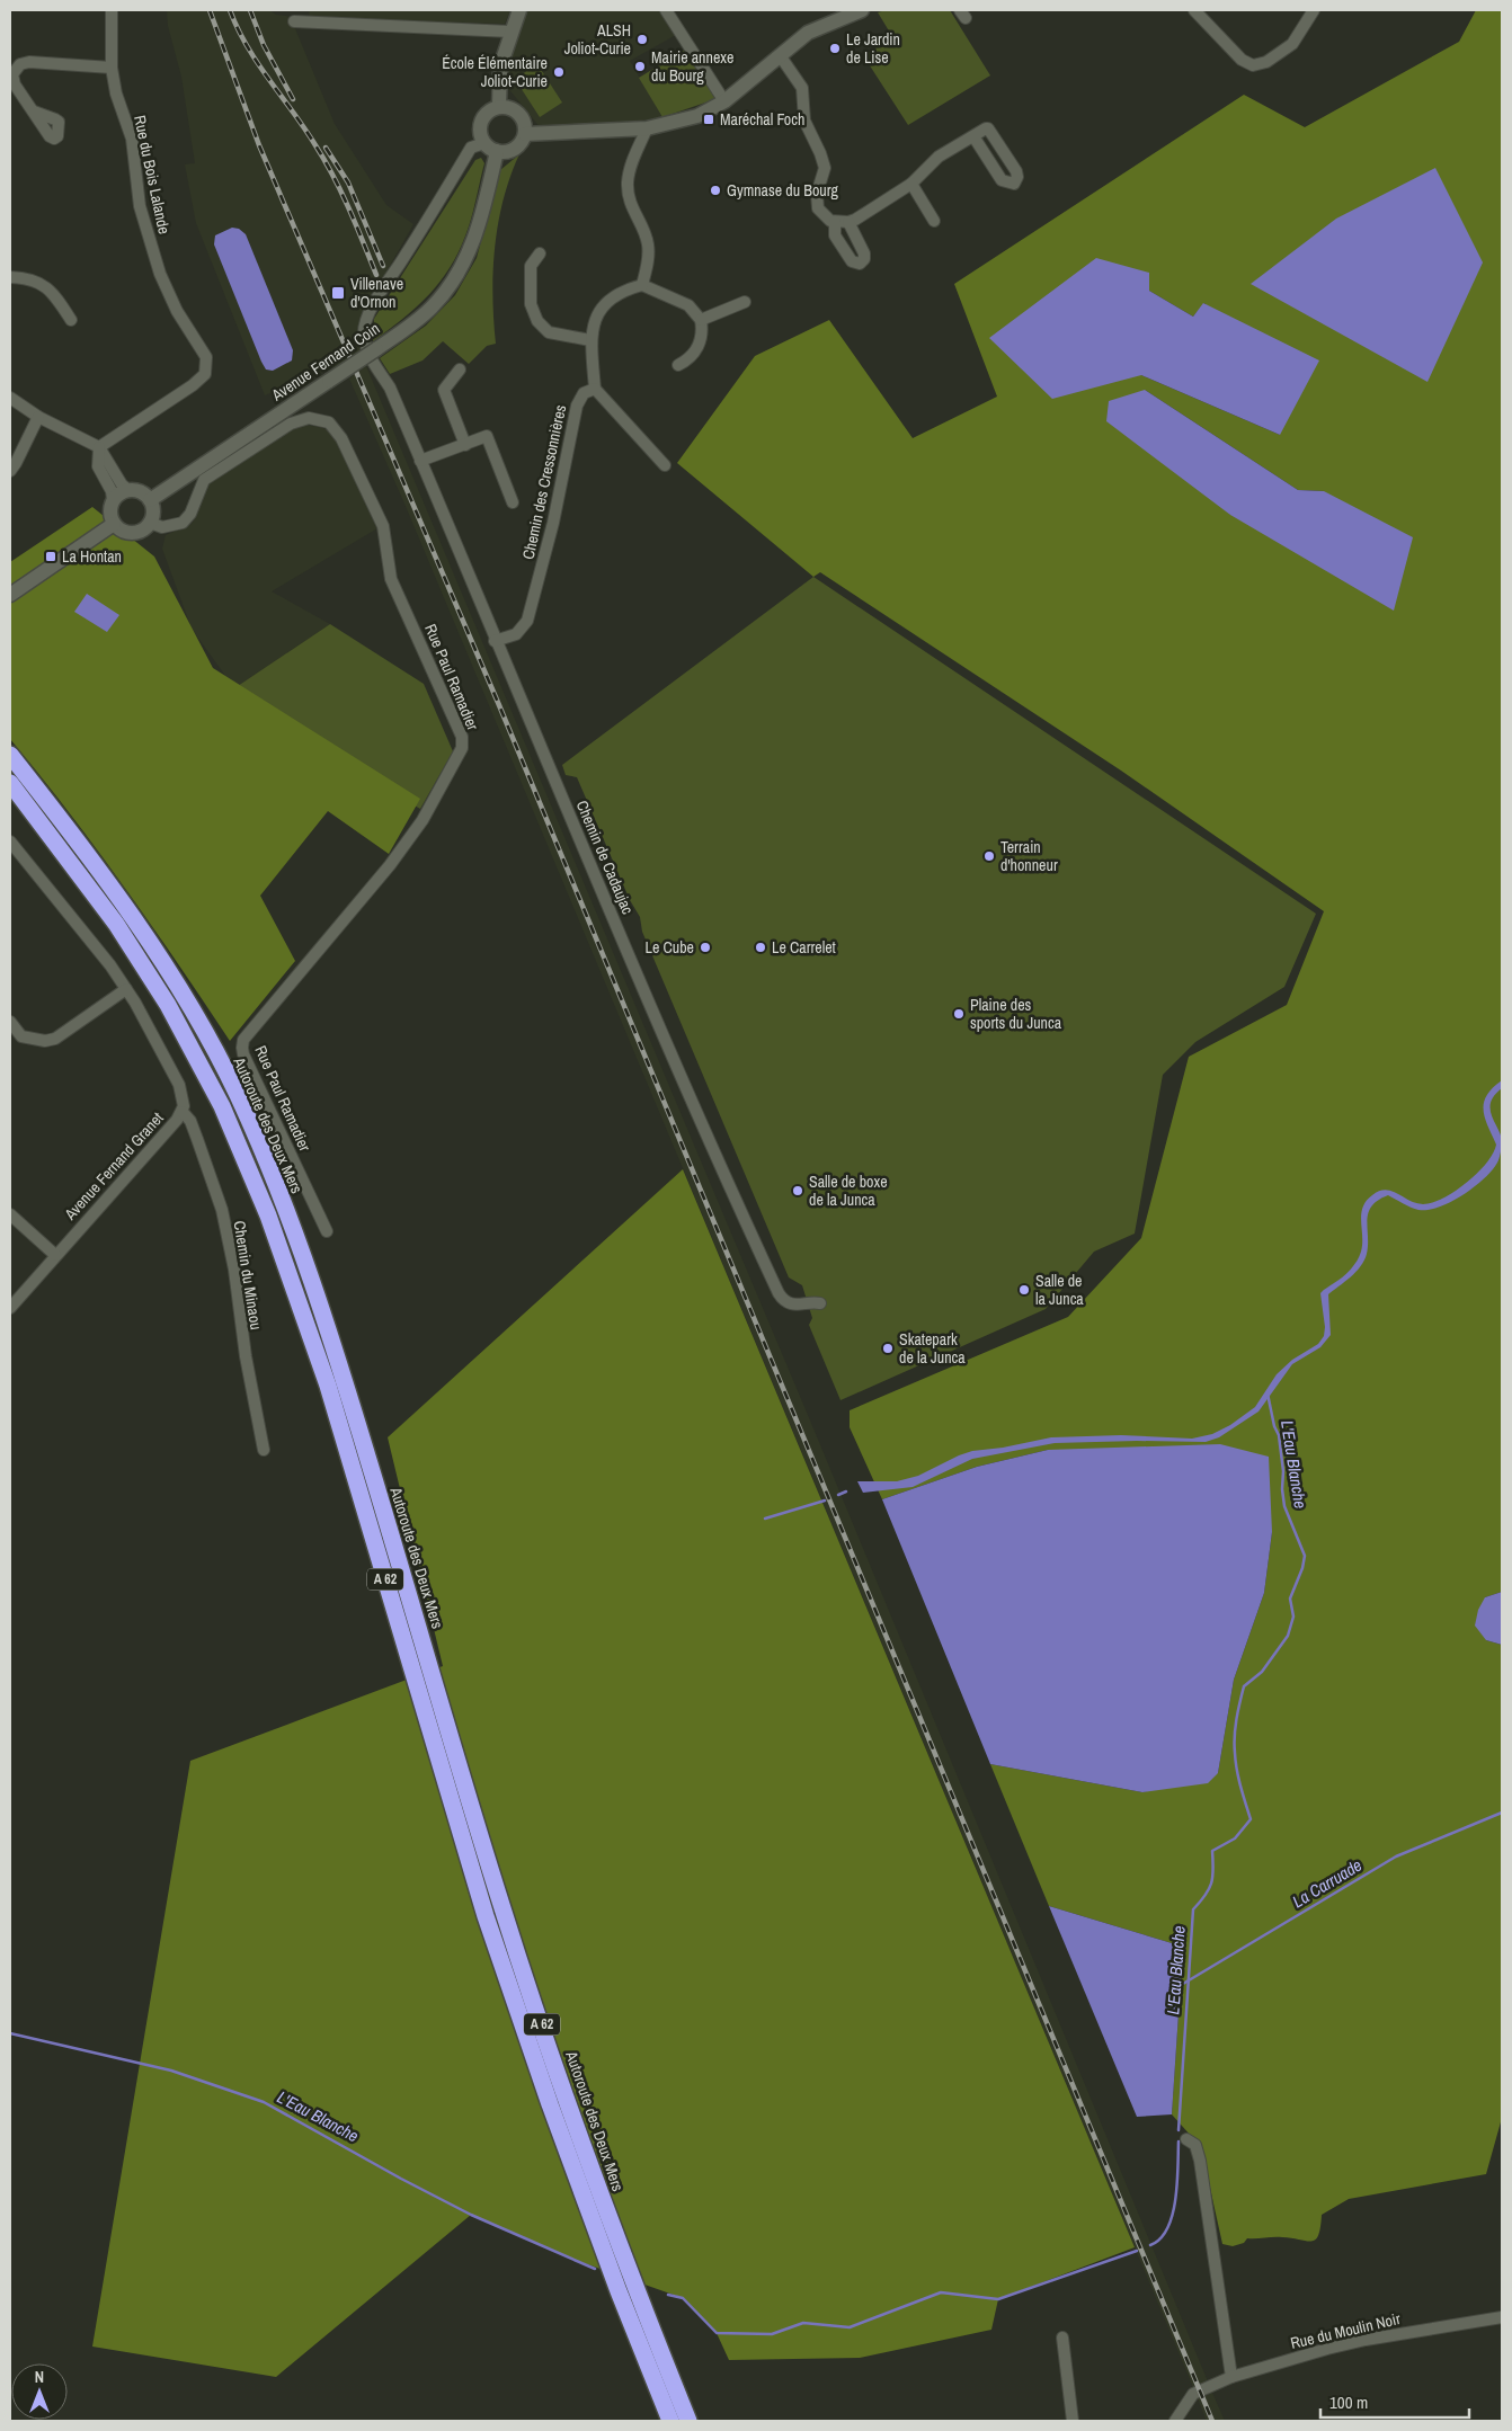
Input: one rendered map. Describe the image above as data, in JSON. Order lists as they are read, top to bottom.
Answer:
{
  "streets": {
    "highway": ["Autoroute des Deux Mers", "A 62"],
    "main road": ["Avenue Fernand Coin"],
    "street": [
      "Rue du Bois Lalande",
      "Chemin des Cressonnières",
      "Rue Paul Ramadier",
      "Chemin de Cadaujac",
      "Avenue Fernand Granet",
      "Chemin du Minaou",
      "Rue du Moulin Noir"
    ]
  },
  "crossings": [
    ["Avenue Fernand Coin", "Rue Paul Ramadier"],
    ["Avenue Fernand Coin", "Chemin de Cadaujac"],
    ["Chemin des Cressonnières", "Chemin de Cadaujac"],
    ["Avenue Fernand Granet", "Chemin du Minaou"]
  ],
  "water": ["L'Eau Blanche", "La Carruade"],
  "places": {
    "other": [
      "ALSH Joliot-Curie",
      "Le Jardin de Lise",
      "Mairie annexe du Bourg",
      "École Élémentaire Joliot-Curie",
      "Gymnase du Bourg",
      "Terrain d'honneur",
      "Le Cube",
      "Le Carrelet",
      "Plaine des sports du Junca",
      "Salle de boxe de la Junca",
      "Salle de la Junca",
      "Skatepark de la Junca"
    ],
    "transit": ["Maréchal Foch", "Villenave d'Ornon", "La Hontan"]
  },
  "scale_bar": "100 m",
  "north": "top"
}
